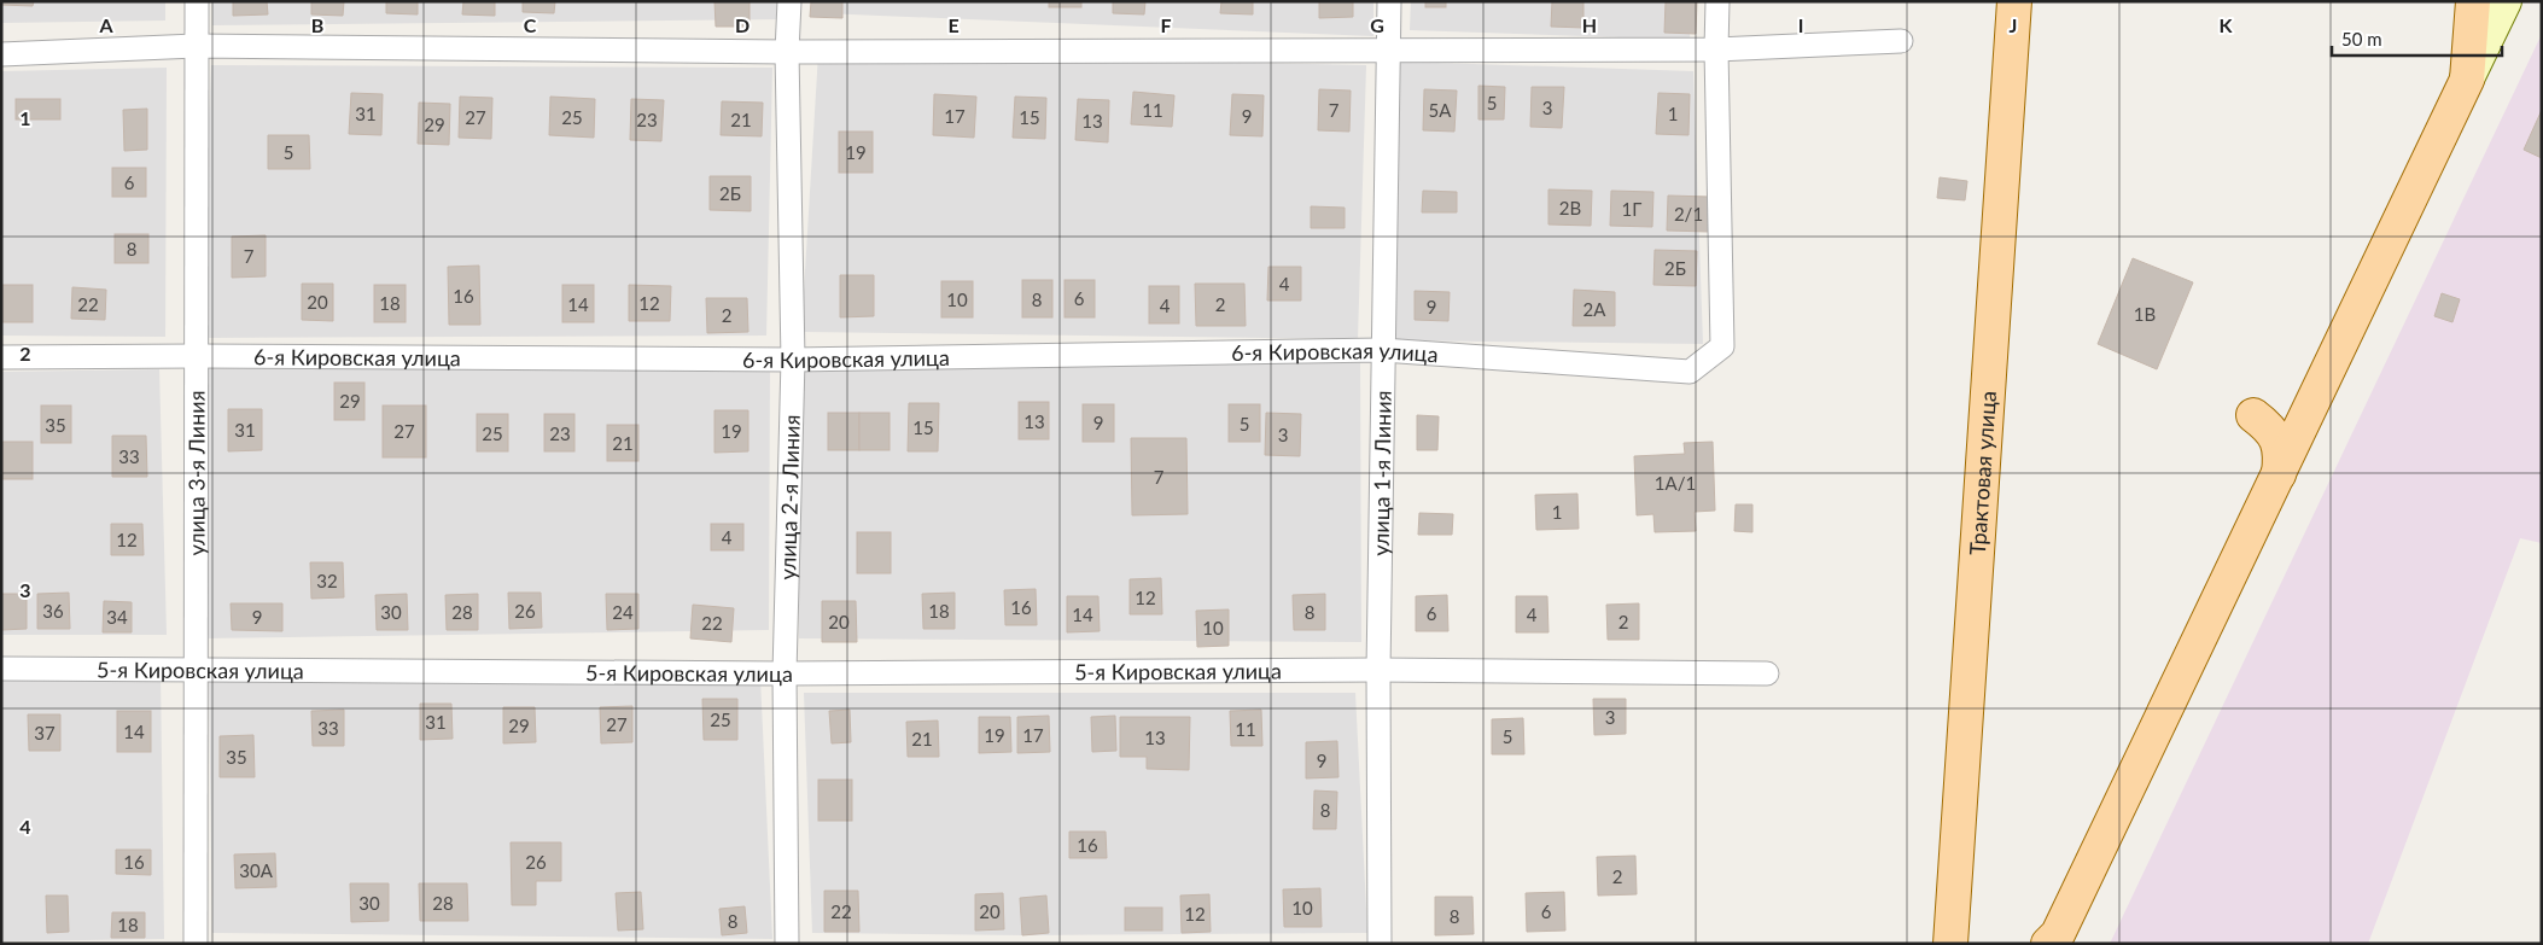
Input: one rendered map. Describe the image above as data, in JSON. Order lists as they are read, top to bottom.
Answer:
{
  "streets": {
    "main road": ["Трактовая улица"],
    "street": [
      "6-я Кировская улица",
      "улица 3-я Линия",
      "улица 1-я Линия",
      "улица 2-я Линия",
      "5-я Кировская улица"
    ]
  },
  "crossings": [
    ["6-я Кировская улица", "улица 3-я Линия"],
    ["6-я Кировская улица", "улица 1-я Линия"],
    ["6-я Кировская улица", "улица 2-я Линия"],
    ["улица 3-я Линия", "5-я Кировская улица"],
    ["улица 1-я Линия", "5-я Кировская улица"],
    ["улица 2-я Линия", "5-я Кировская улица"]
  ],
  "house_numbers": [
    "5",
    "3",
    "11",
    "7",
    "5А",
    "31",
    "1",
    "17",
    "9",
    "27",
    "25",
    "15",
    "23",
    "21",
    "13",
    "29",
    "5",
    "19",
    "6",
    "2Б",
    "2В",
    "1Г",
    "2/1",
    "8",
    "7",
    "2Б",
    "4",
    "16",
    "6",
    "10",
    "8",
    "20",
    "18",
    "12",
    "22",
    "14",
    "2",
    "4",
    "9",
    "2А",
    "1В",
    "2",
    "29",
    "13",
    "9",
    "5",
    "35",
    "15",
    "31",
    "27",
    "19",
    "25",
    "23",
    "3",
    "21",
    "33",
    "7",
    "1А/1",
    "1",
    "4",
    "12",
    "32",
    "12",
    "16",
    "36",
    "26",
    "18",
    "30",
    "28",
    "24",
    "8",
    "6",
    "14",
    "4",
    "34",
    "9",
    "20",
    "2",
    "22",
    "10",
    "3",
    "25",
    "31",
    "27",
    "29",
    "33",
    "11",
    "14",
    "37",
    "19",
    "17",
    "5",
    "13",
    "21",
    "35",
    "9",
    "8",
    "16",
    "16",
    "26",
    "30А",
    "2",
    "30",
    "28",
    "10",
    "22",
    "20",
    "6",
    "12",
    "8",
    "8",
    "18"
  ],
  "scale_bar": "50 m",
  "grid": {
    "columns": [
      "A",
      "B",
      "C",
      "D",
      "E",
      "F",
      "G",
      "H",
      "I",
      "J",
      "K"
    ],
    "rows": [
      "1",
      "2",
      "3",
      "4"
    ]
  }
}
